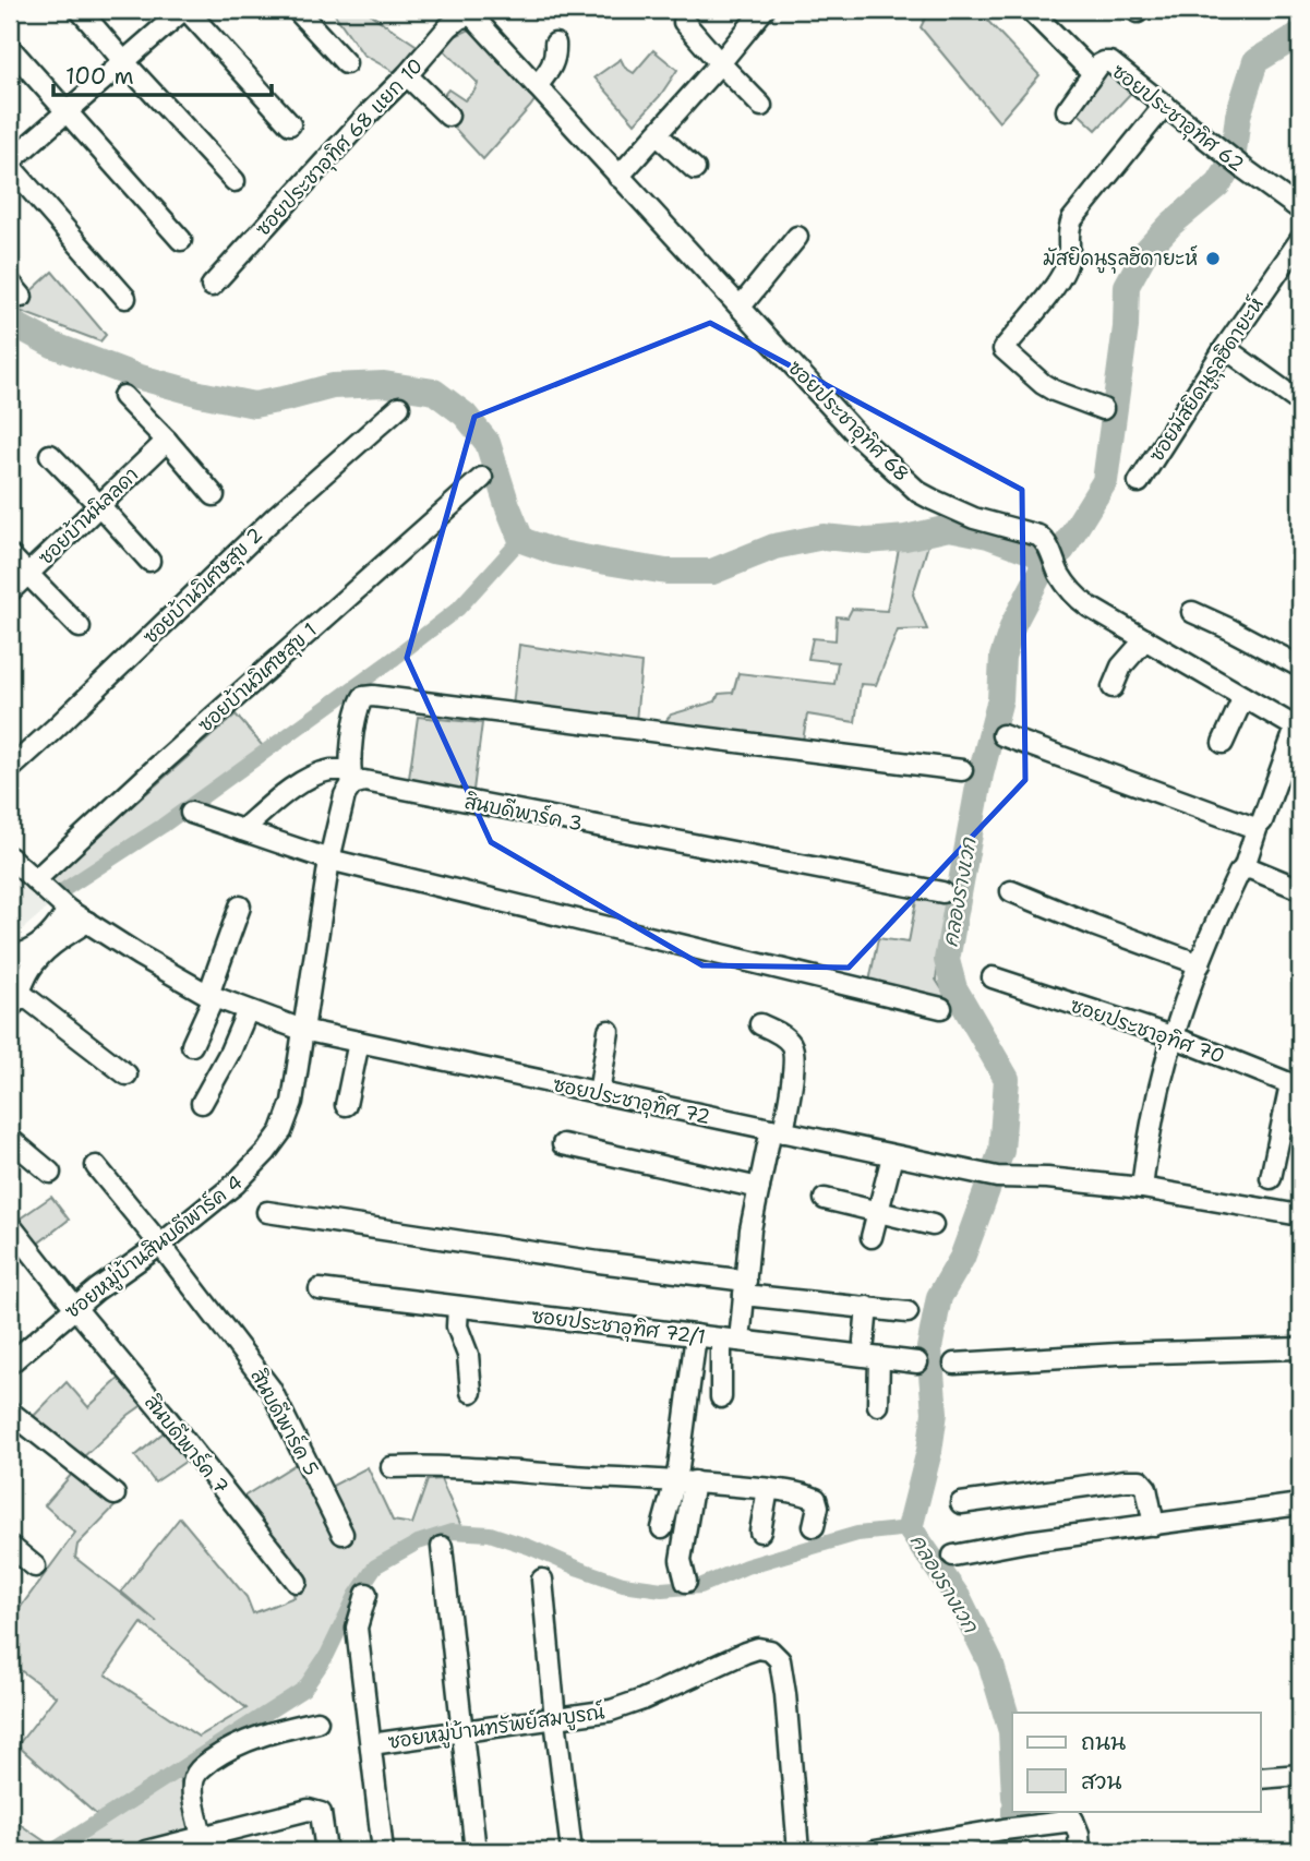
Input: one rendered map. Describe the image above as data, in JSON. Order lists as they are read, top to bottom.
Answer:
{
  "streets": {
    "street": [
      "ซอยประชาอุทิศ 62",
      "ซอยประชาอุทิศ 68 แยก 10",
      "ซอยมัสยิดนูรุลฮิดายะห์",
      "ซอยประชาอุทิศ 68",
      "ซอยบ้านนิลลดา",
      "ซอยบ้านวิเศษสุข 2",
      "ซอยบ้านวิเศษสุข 1",
      "สินบดีพาร์ค 3",
      "ซอยประชาอุทิศ 70",
      "ซอยประชาอุทิศ 72",
      "ซอยหมู่บ้านสินบดีพาร์ค 4",
      "ซอยประชาอุทิศ 72/1",
      "สินบดีพาร์ค 5",
      "สินบดีพาร์ค 7",
      "ซอยหมู่บ้านทรัพย์สมบูรณ์"
    ]
  },
  "crossings": [
    ["ซอยประชาอุทิศ 68 แยก 10", "ซอยประชาอุทิศ 68"],
    ["ซอยบ้านวิเศษสุข 1", "ซอยประชาอุทิศ 72"],
    ["ซอยประชาอุทิศ 72", "ซอยหมู่บ้านสินบดีพาร์ค 4"],
    ["ซอยหมู่บ้านสินบดีพาร์ค 4", "สินบดีพาร์ค 5"],
    ["ซอยหมู่บ้านสินบดีพาร์ค 4", "สินบดีพาร์ค 7"]
  ],
  "water": ["คลองรางเวก"],
  "places": ["มัสยิดนูรุลฮิดายะห์"],
  "legend": ["ถนน", "สวน"],
  "scale_bar": "100 m"
}
